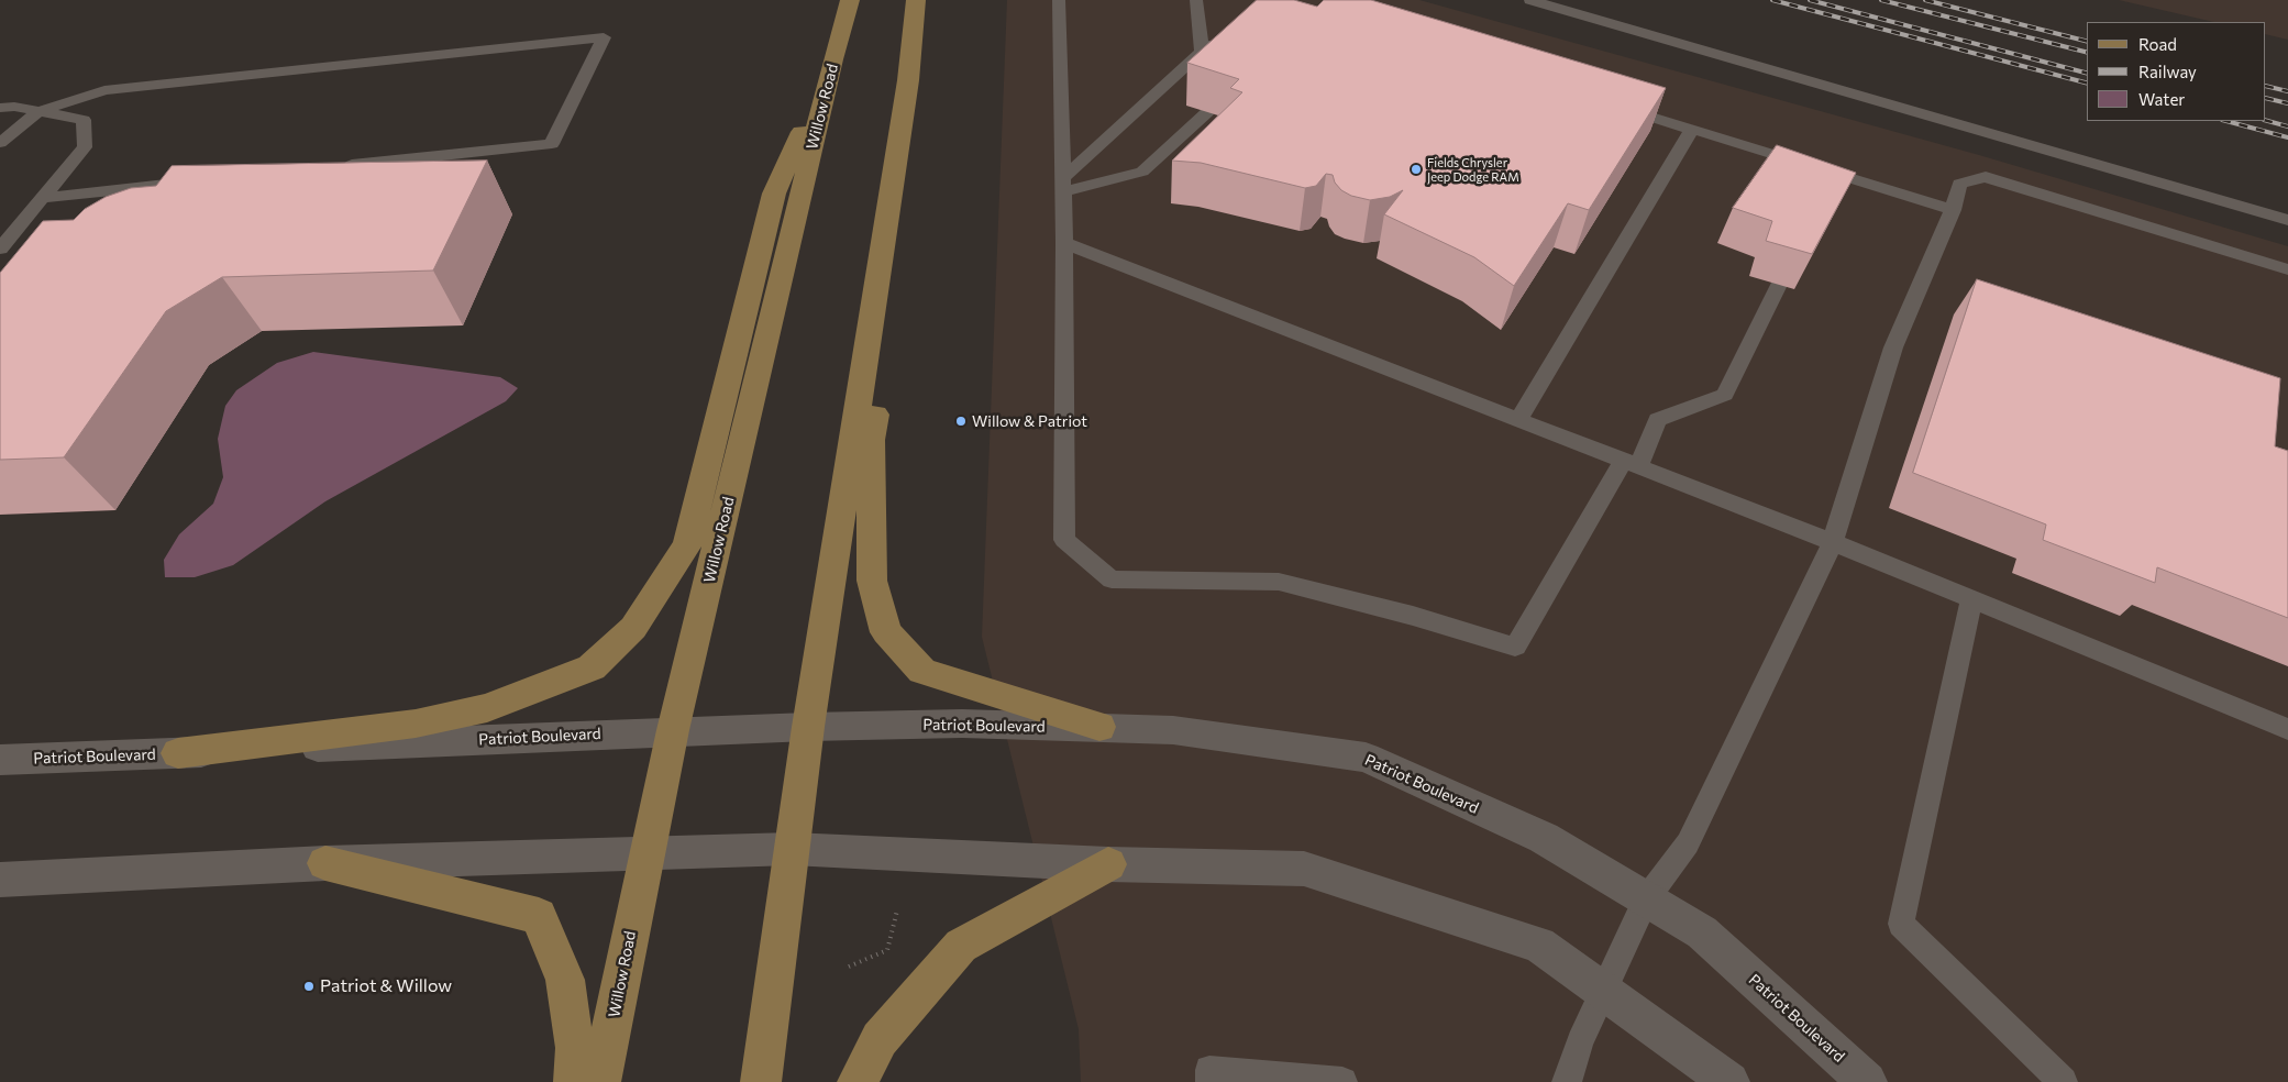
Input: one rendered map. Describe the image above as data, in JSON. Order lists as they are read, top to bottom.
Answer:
{
  "streets": {
    "main road": ["Willow Road"],
    "street": ["Patriot Boulevard"]
  },
  "crossings": [
    ["Willow Road", "Patriot Boulevard"]
  ],
  "places": ["Fields Chrysler Jeep Dodge RAM", "Willow & Patriot", "Patriot & Willow"],
  "legend": ["Road", "Railway", "Water"]
}
